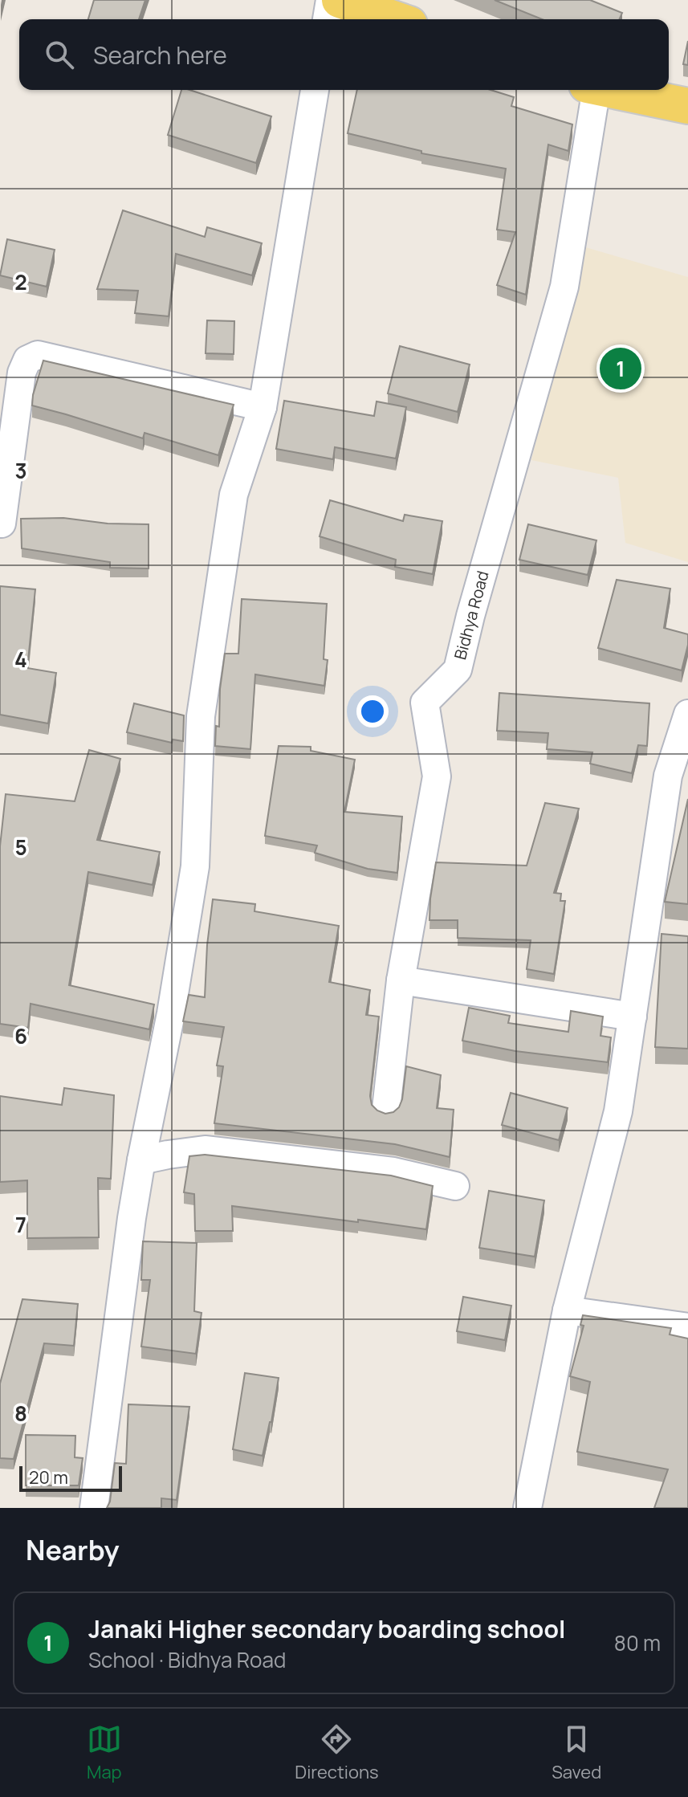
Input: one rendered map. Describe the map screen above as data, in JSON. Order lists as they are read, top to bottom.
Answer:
{
  "streets": {
    "street": ["Bidhya Road"]
  },
  "scale_bar": "20 m",
  "page": {
    "search": "Search here",
    "pins": "1",
    "scale": "20 m",
    "heading": "Nearby",
    "list": [
      {
        "mark": "1",
        "name": "Janaki Higher secondary boarding school",
        "note": "School · Bidhya Road",
        "value": "80 m"
      }
    ],
    "nav": ["Map", "Directions", "Saved"]
  },
  "grid": {
    "rows": [
      "2",
      "3",
      "4",
      "5",
      "6",
      "7",
      "8"
    ]
  }
}
